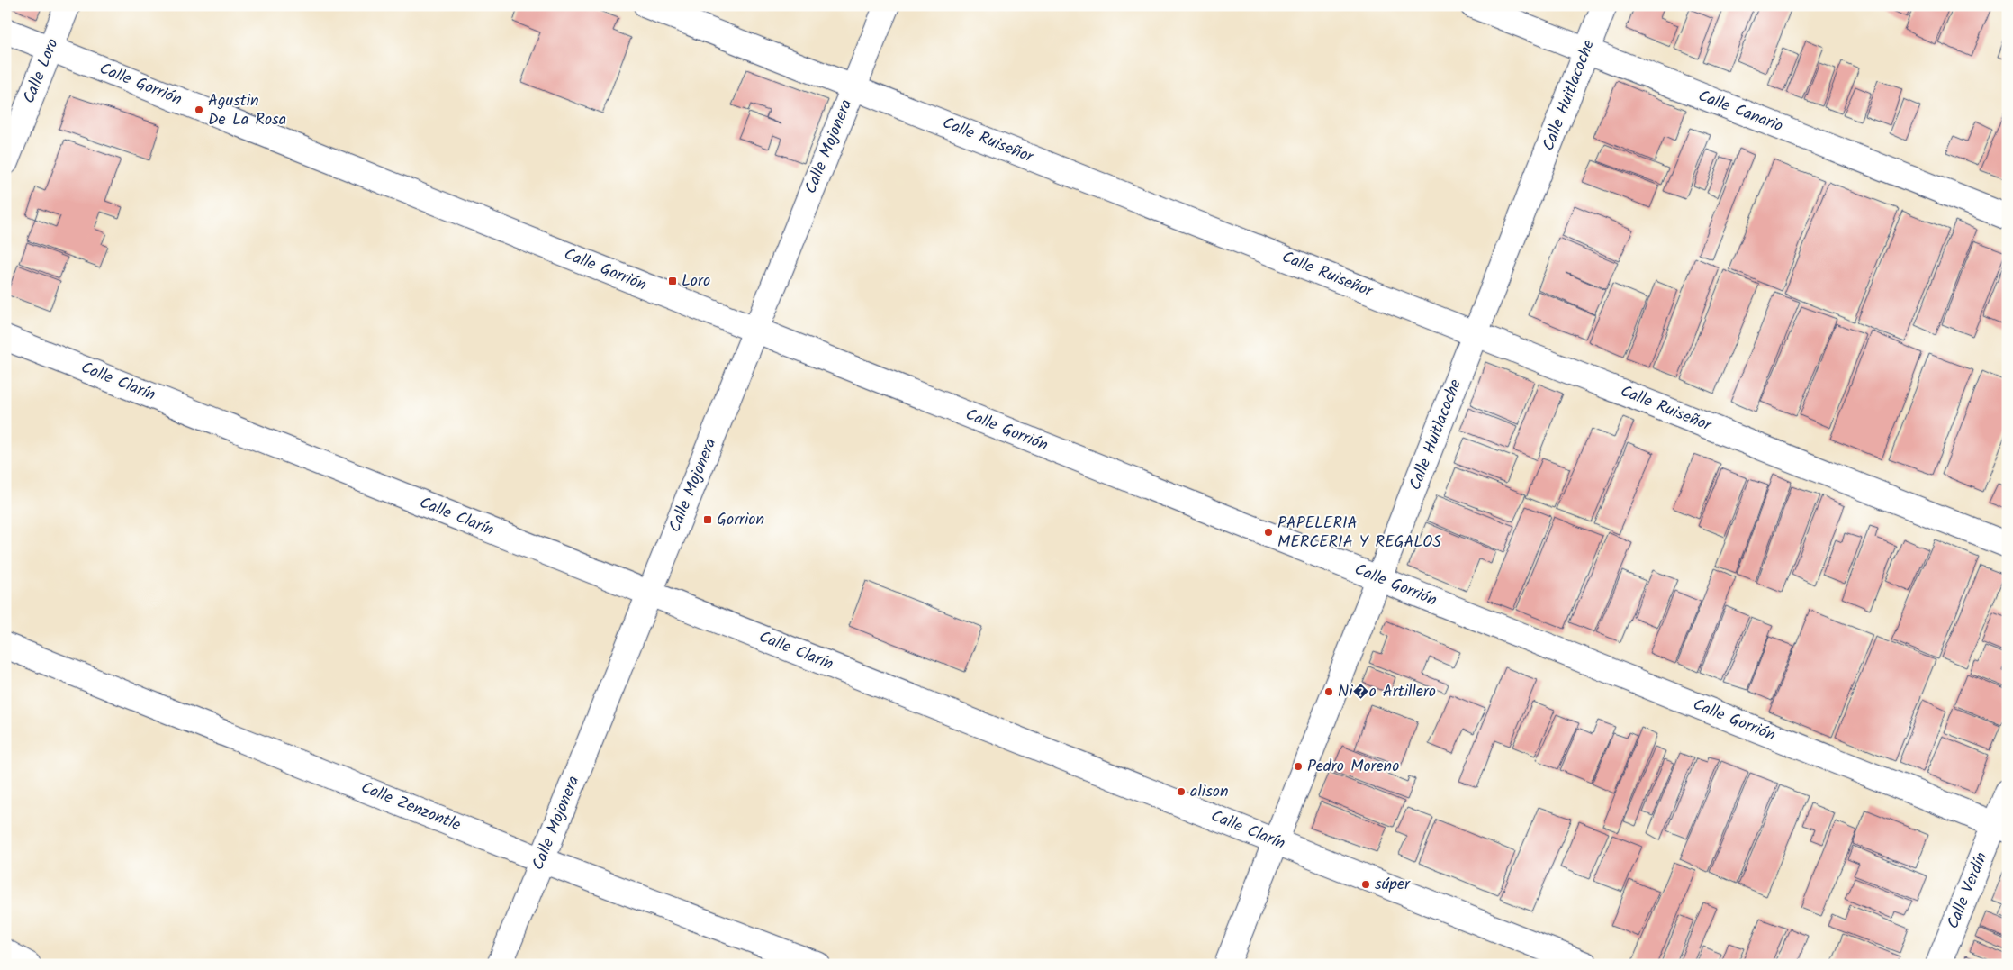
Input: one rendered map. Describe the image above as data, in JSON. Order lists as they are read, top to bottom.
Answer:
{
  "streets": {
    "street": [
      "Calle Loro",
      "Calle Gorrión",
      "Calle Huitlacoche",
      "Calle Canario",
      "Calle Ruiseñor",
      "Calle Mojonera",
      "Calle Clarín",
      "Calle Zenzontle",
      "Calle Verdín"
    ]
  },
  "crossings": [
    ["Calle Loro", "Calle Gorrión"],
    ["Calle Gorrión", "Calle Huitlacoche"],
    ["Calle Gorrión", "Calle Mojonera"],
    ["Calle Gorrión", "Calle Verdín"],
    ["Calle Huitlacoche", "Calle Canario"],
    ["Calle Huitlacoche", "Calle Ruiseñor"],
    ["Calle Huitlacoche", "Calle Clarín"],
    ["Calle Ruiseñor", "Calle Mojonera"],
    ["Calle Mojonera", "Calle Clarín"],
    ["Calle Mojonera", "Calle Zenzontle"]
  ],
  "places": {
    "other": [
      "Agustin De La Rosa",
      "PAPELERIA MERCERIA Y REGALOS",
      "Ni�o Artillero",
      "Pedro Moreno",
      "alison",
      "súper"
    ],
    "transit": ["Loro", "Gorrion"]
  }
}
